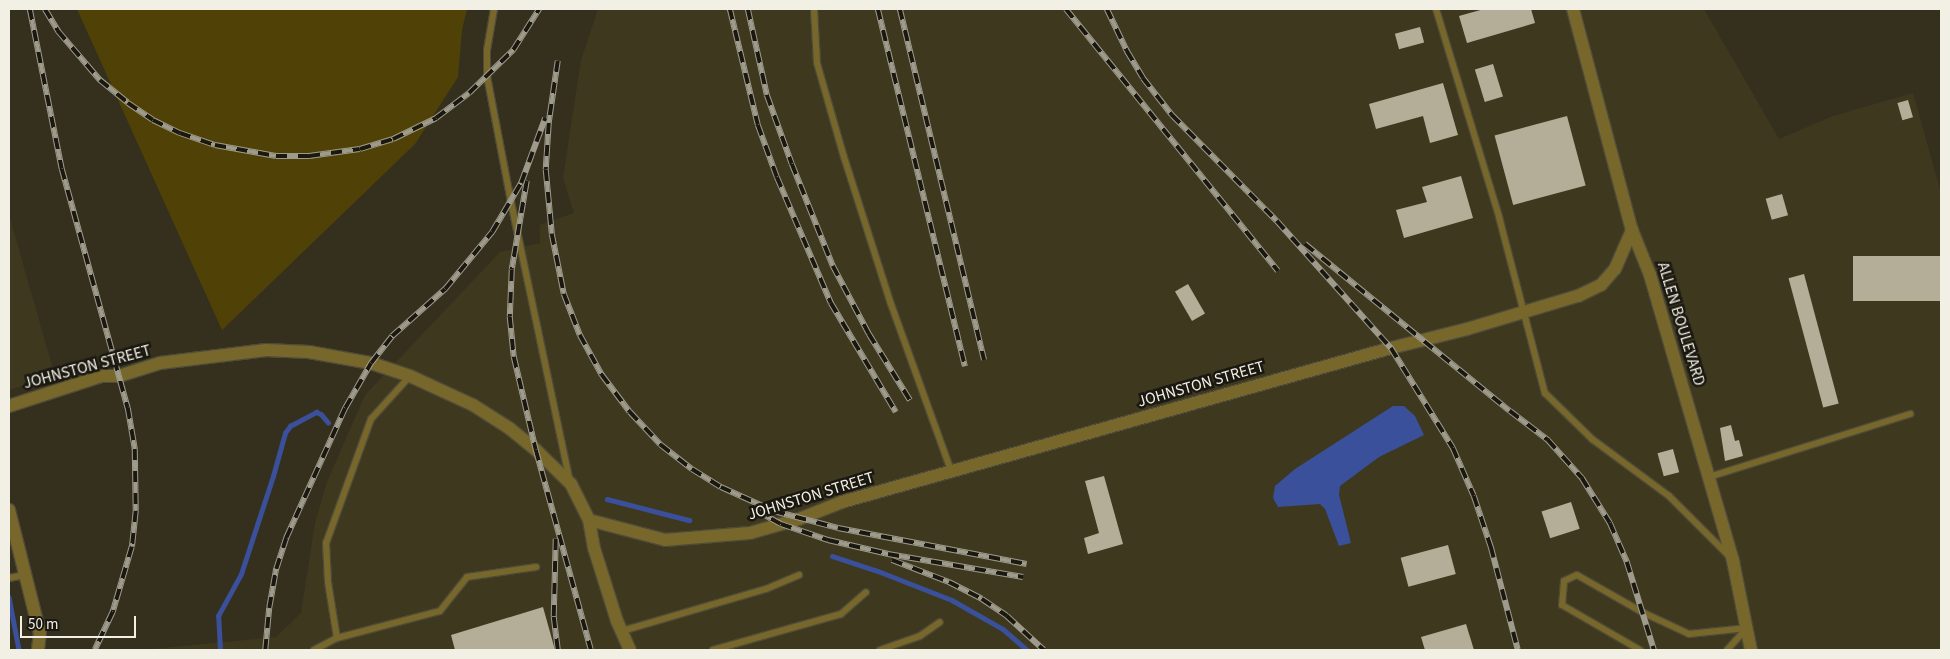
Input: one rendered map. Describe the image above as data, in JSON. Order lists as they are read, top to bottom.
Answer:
{
  "streets": {
    "street": ["ALLEN BOULEVARD", "JOHNSTON STREET"]
  },
  "crossings": [
    ["ALLEN BOULEVARD", "JOHNSTON STREET"]
  ],
  "scale_bar": "50 m"
}
